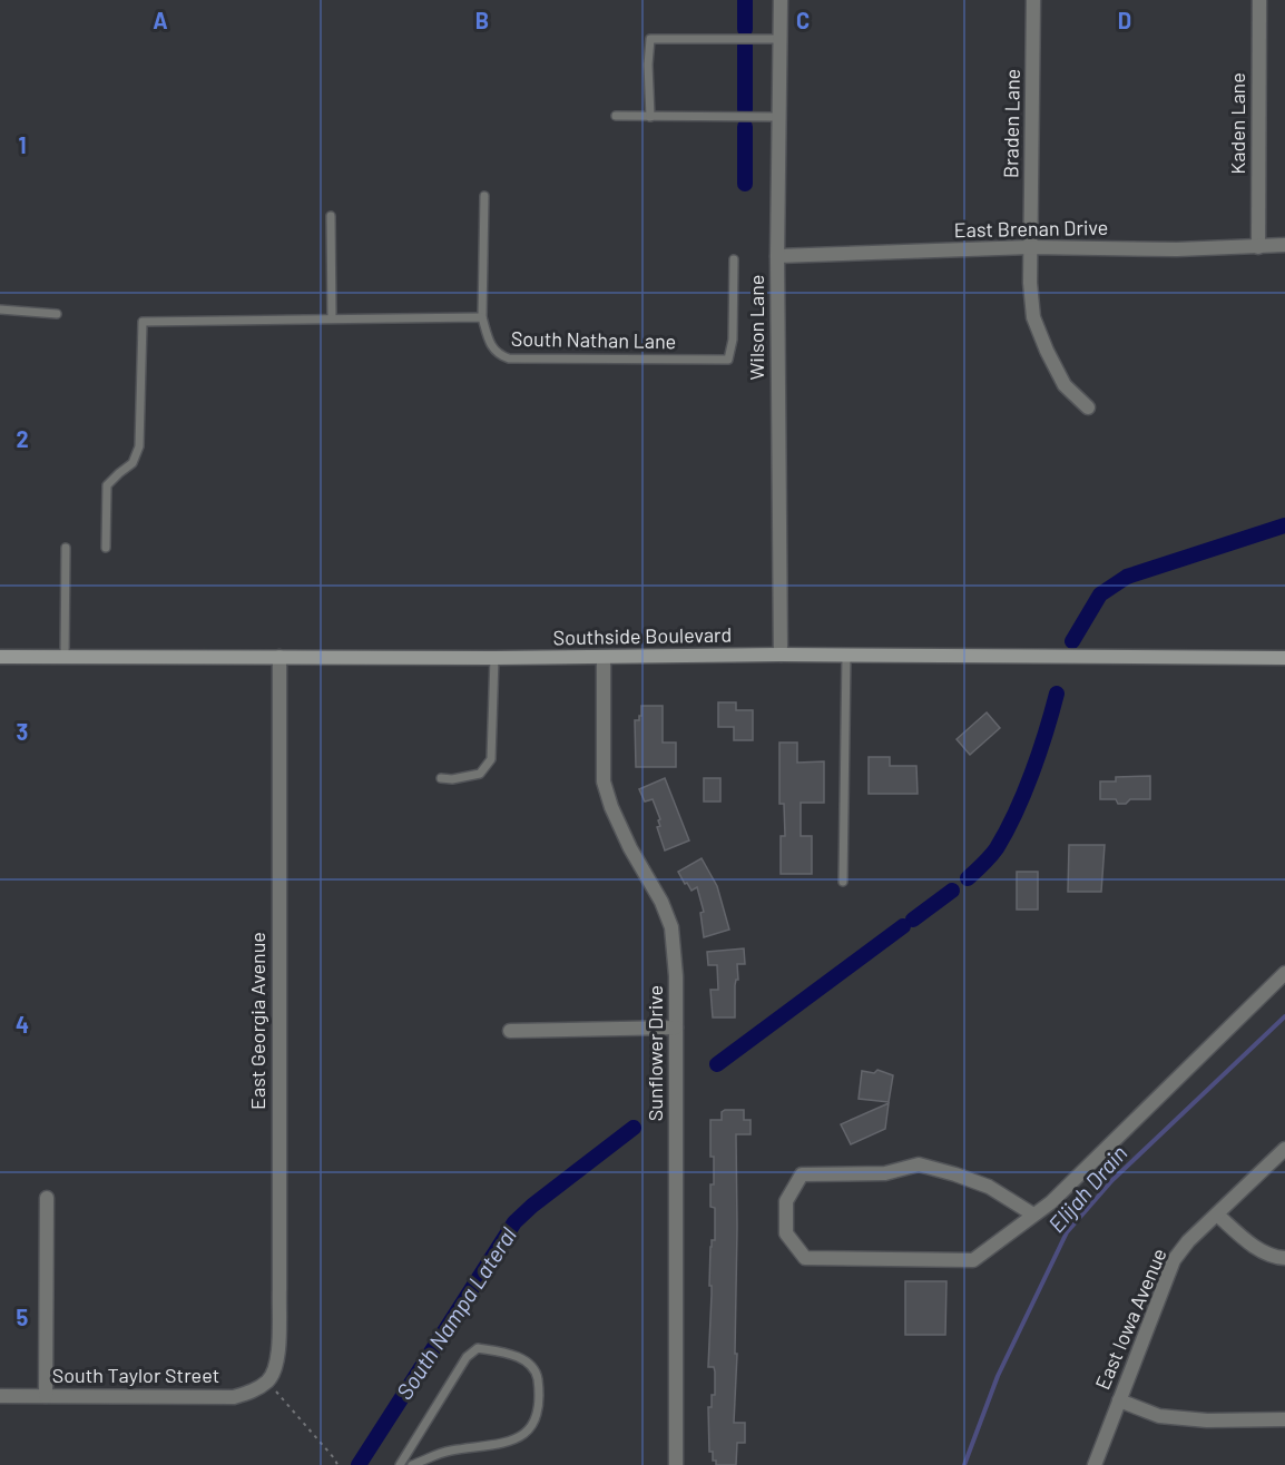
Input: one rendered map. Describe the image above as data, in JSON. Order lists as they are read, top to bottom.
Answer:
{
  "streets": {
    "main road": ["Southside Boulevard"],
    "street": [
      "Braden Lane",
      "Kaden Lane",
      "East Brenan Drive",
      "Wilson Lane",
      "East Georgia Avenue",
      "Sunflower Drive",
      "East Iowa Avenue",
      "South Taylor Street"
    ],
    "lane": ["South Nathan Lane"]
  },
  "crossings": [
    ["Braden Lane", "East Brenan Drive"],
    ["Kaden Lane", "East Brenan Drive"],
    ["East Brenan Drive", "Wilson Lane"],
    ["Wilson Lane", "Southside Boulevard"],
    ["Southside Boulevard", "East Georgia Avenue"],
    ["Southside Boulevard", "Sunflower Drive"],
    ["East Georgia Avenue", "South Taylor Street"]
  ],
  "water": ["Elijah Drain", "South Nampa Lateral"],
  "grid": {
    "columns": [
      "A",
      "B",
      "C",
      "D"
    ],
    "rows": [
      "1",
      "2",
      "3",
      "4",
      "5"
    ]
  }
}
